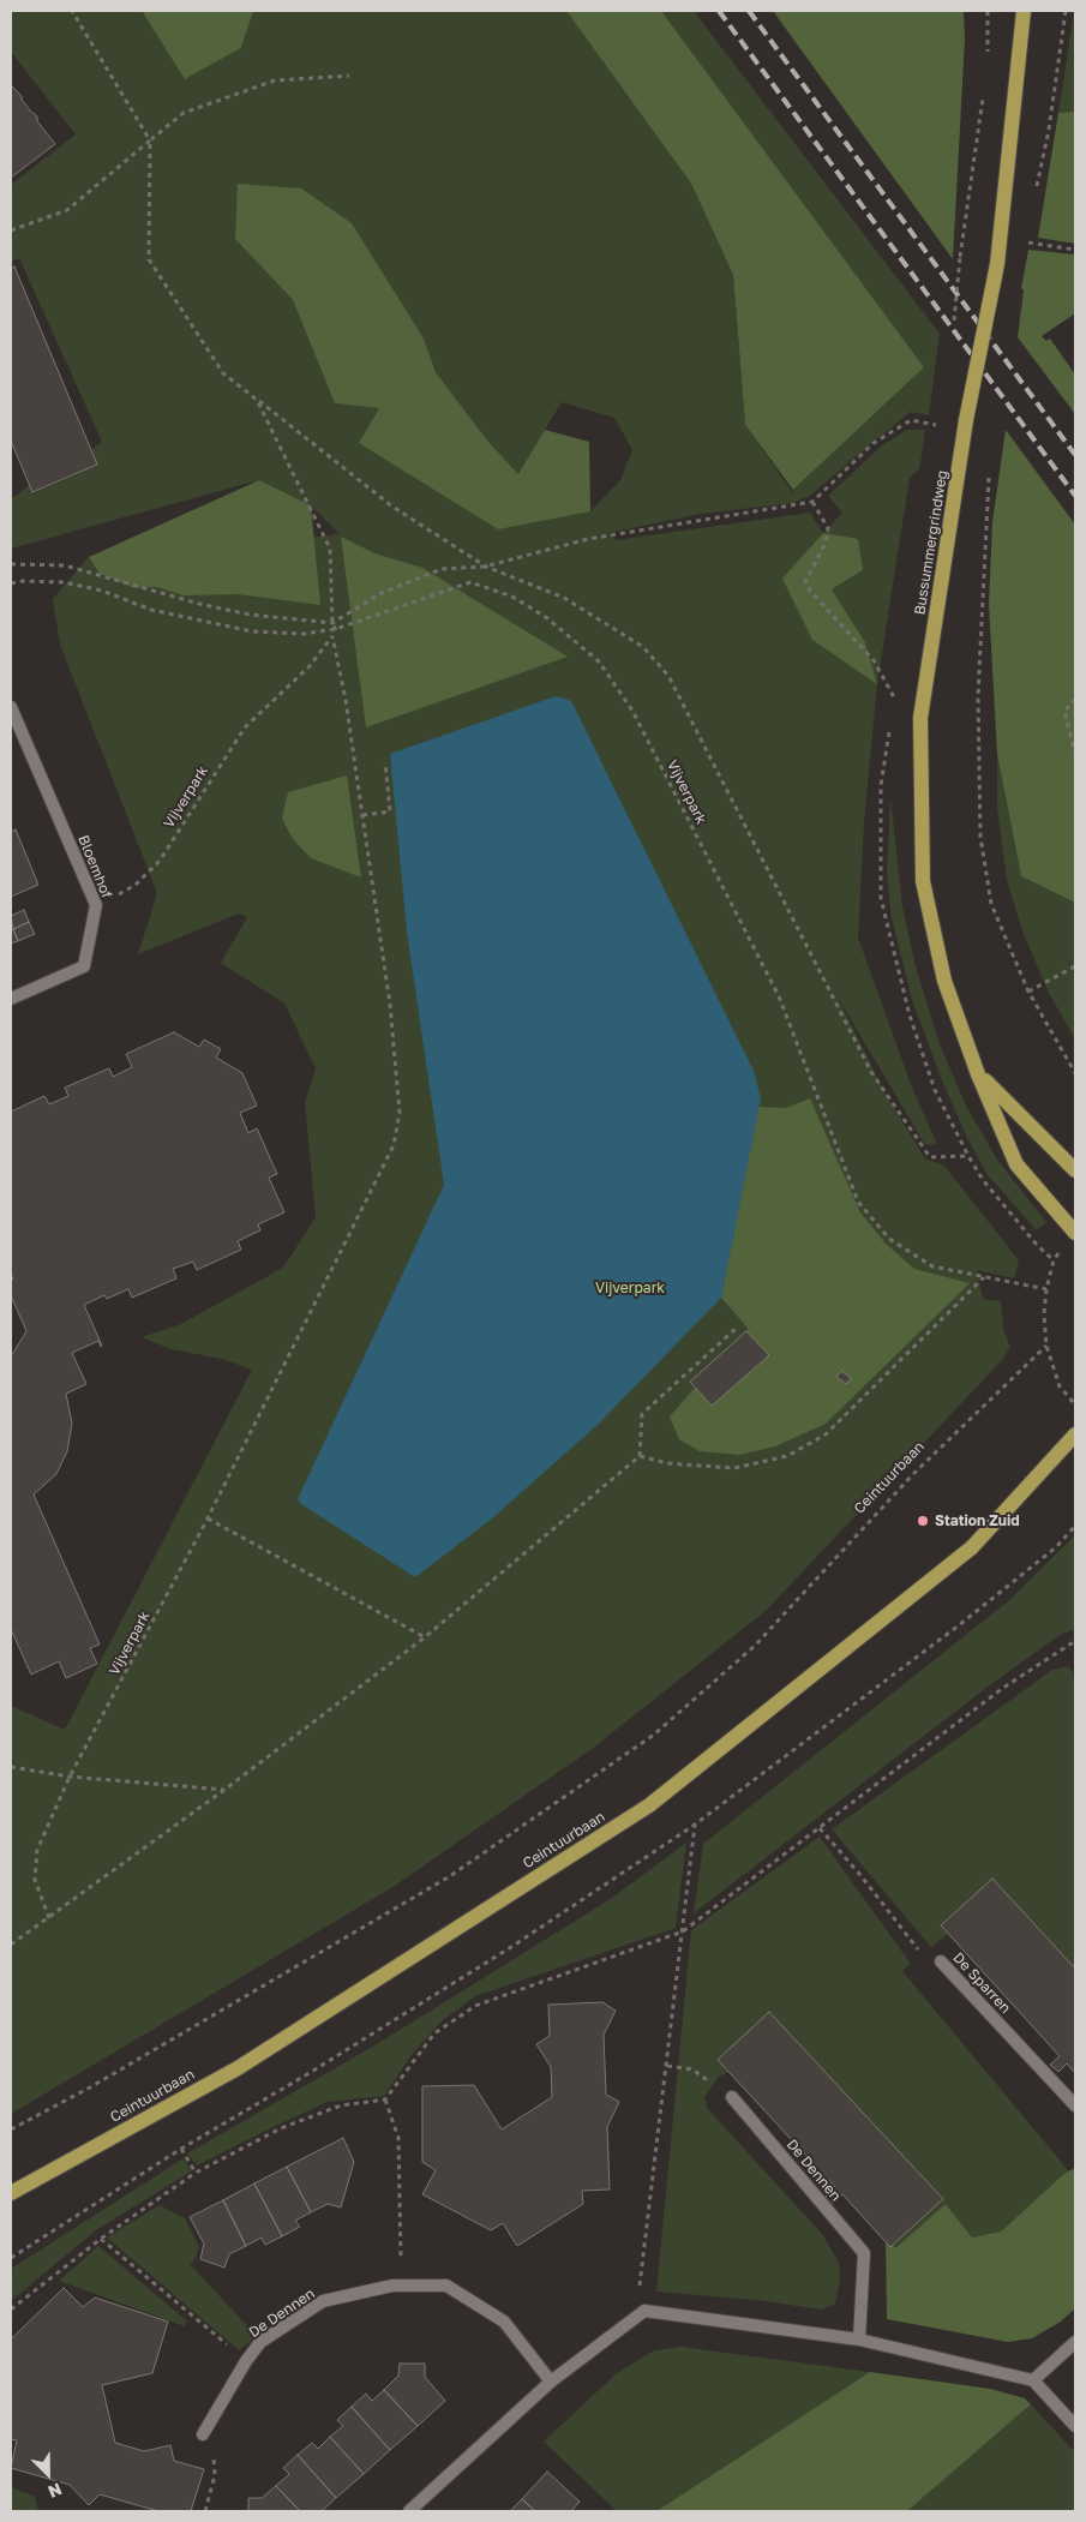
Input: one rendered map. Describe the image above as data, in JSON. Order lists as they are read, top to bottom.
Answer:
{
  "streets": {
    "main road": ["Bussummergrindweg", "Ceintuurbaan"],
    "street": ["Bloemhof", "De Sparren", "De Dennen"],
    "path": ["Vijverpark"]
  },
  "crossings": [
    ["Vijverpark", "Bloemhof"]
  ],
  "parks": ["Vijverpark"],
  "places": ["Station Zuid"],
  "north": "bottom right"
}
